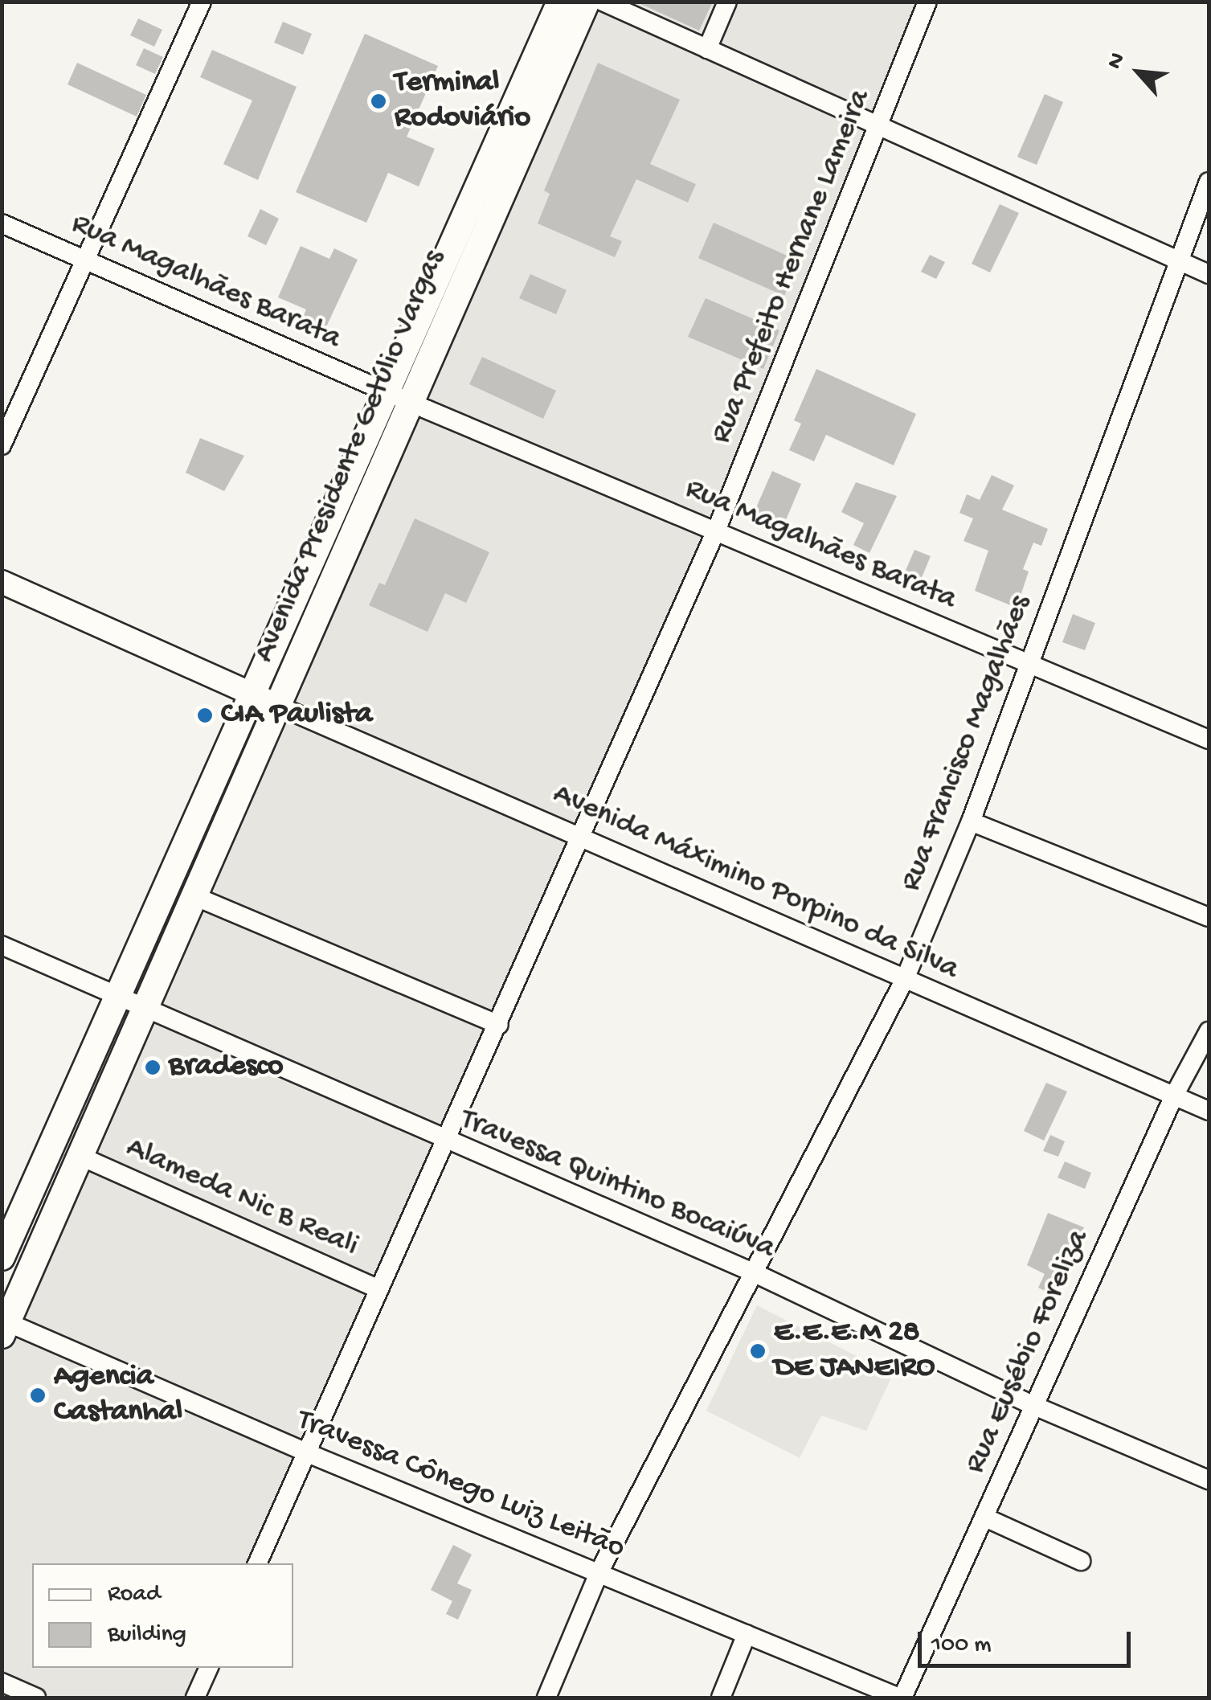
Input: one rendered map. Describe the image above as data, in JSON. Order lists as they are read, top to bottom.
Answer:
{
  "streets": {
    "highway": ["Avenida Presidente Getúlio Vargas"],
    "street": [
      "Rua Prefeito Hernane Lameira",
      "Rua Magalhães Barata",
      "Rua Francisco Magalhães",
      "Avenida Máximino Porpino da Silva",
      "Travessa Quintino Bocaiúva",
      "Alameda Nic B Reali",
      "Rua Eusébio Foreliza",
      "Travessa Cônego Luiz Leitão"
    ]
  },
  "crossings": [
    ["Rua Prefeito Hernane Lameira", "Rua Magalhães Barata"],
    ["Rua Prefeito Hernane Lameira", "Avenida Máximino Porpino da Silva"],
    ["Rua Prefeito Hernane Lameira", "Travessa Quintino Bocaiúva"],
    ["Rua Prefeito Hernane Lameira", "Alameda Nic B Reali"],
    ["Rua Prefeito Hernane Lameira", "Travessa Cônego Luiz Leitão"],
    ["Rua Magalhães Barata", "Avenida Presidente Getúlio Vargas"],
    ["Rua Magalhães Barata", "Rua Francisco Magalhães"],
    ["Avenida Presidente Getúlio Vargas", "Avenida Máximino Porpino da Silva"],
    ["Avenida Presidente Getúlio Vargas", "Travessa Quintino Bocaiúva"],
    ["Avenida Presidente Getúlio Vargas", "Alameda Nic B Reali"],
    ["Avenida Presidente Getúlio Vargas", "Travessa Cônego Luiz Leitão"],
    ["Rua Francisco Magalhães", "Avenida Máximino Porpino da Silva"],
    ["Rua Francisco Magalhães", "Travessa Quintino Bocaiúva"],
    ["Rua Francisco Magalhães", "Travessa Cônego Luiz Leitão"],
    ["Avenida Máximino Porpino da Silva", "Rua Eusébio Foreliza"],
    ["Travessa Quintino Bocaiúva", "Rua Eusébio Foreliza"],
    ["Rua Eusébio Foreliza", "Travessa Cônego Luiz Leitão"]
  ],
  "places": [
    "Terminal Rodoviário",
    "CIA Paulista",
    "Bradesco",
    "E.E.E.M 28 DE JANEIRO",
    "Agencia Castanhal"
  ],
  "legend": ["Road", "Building"],
  "scale_bar": "100 m",
  "north": "top left"
}
